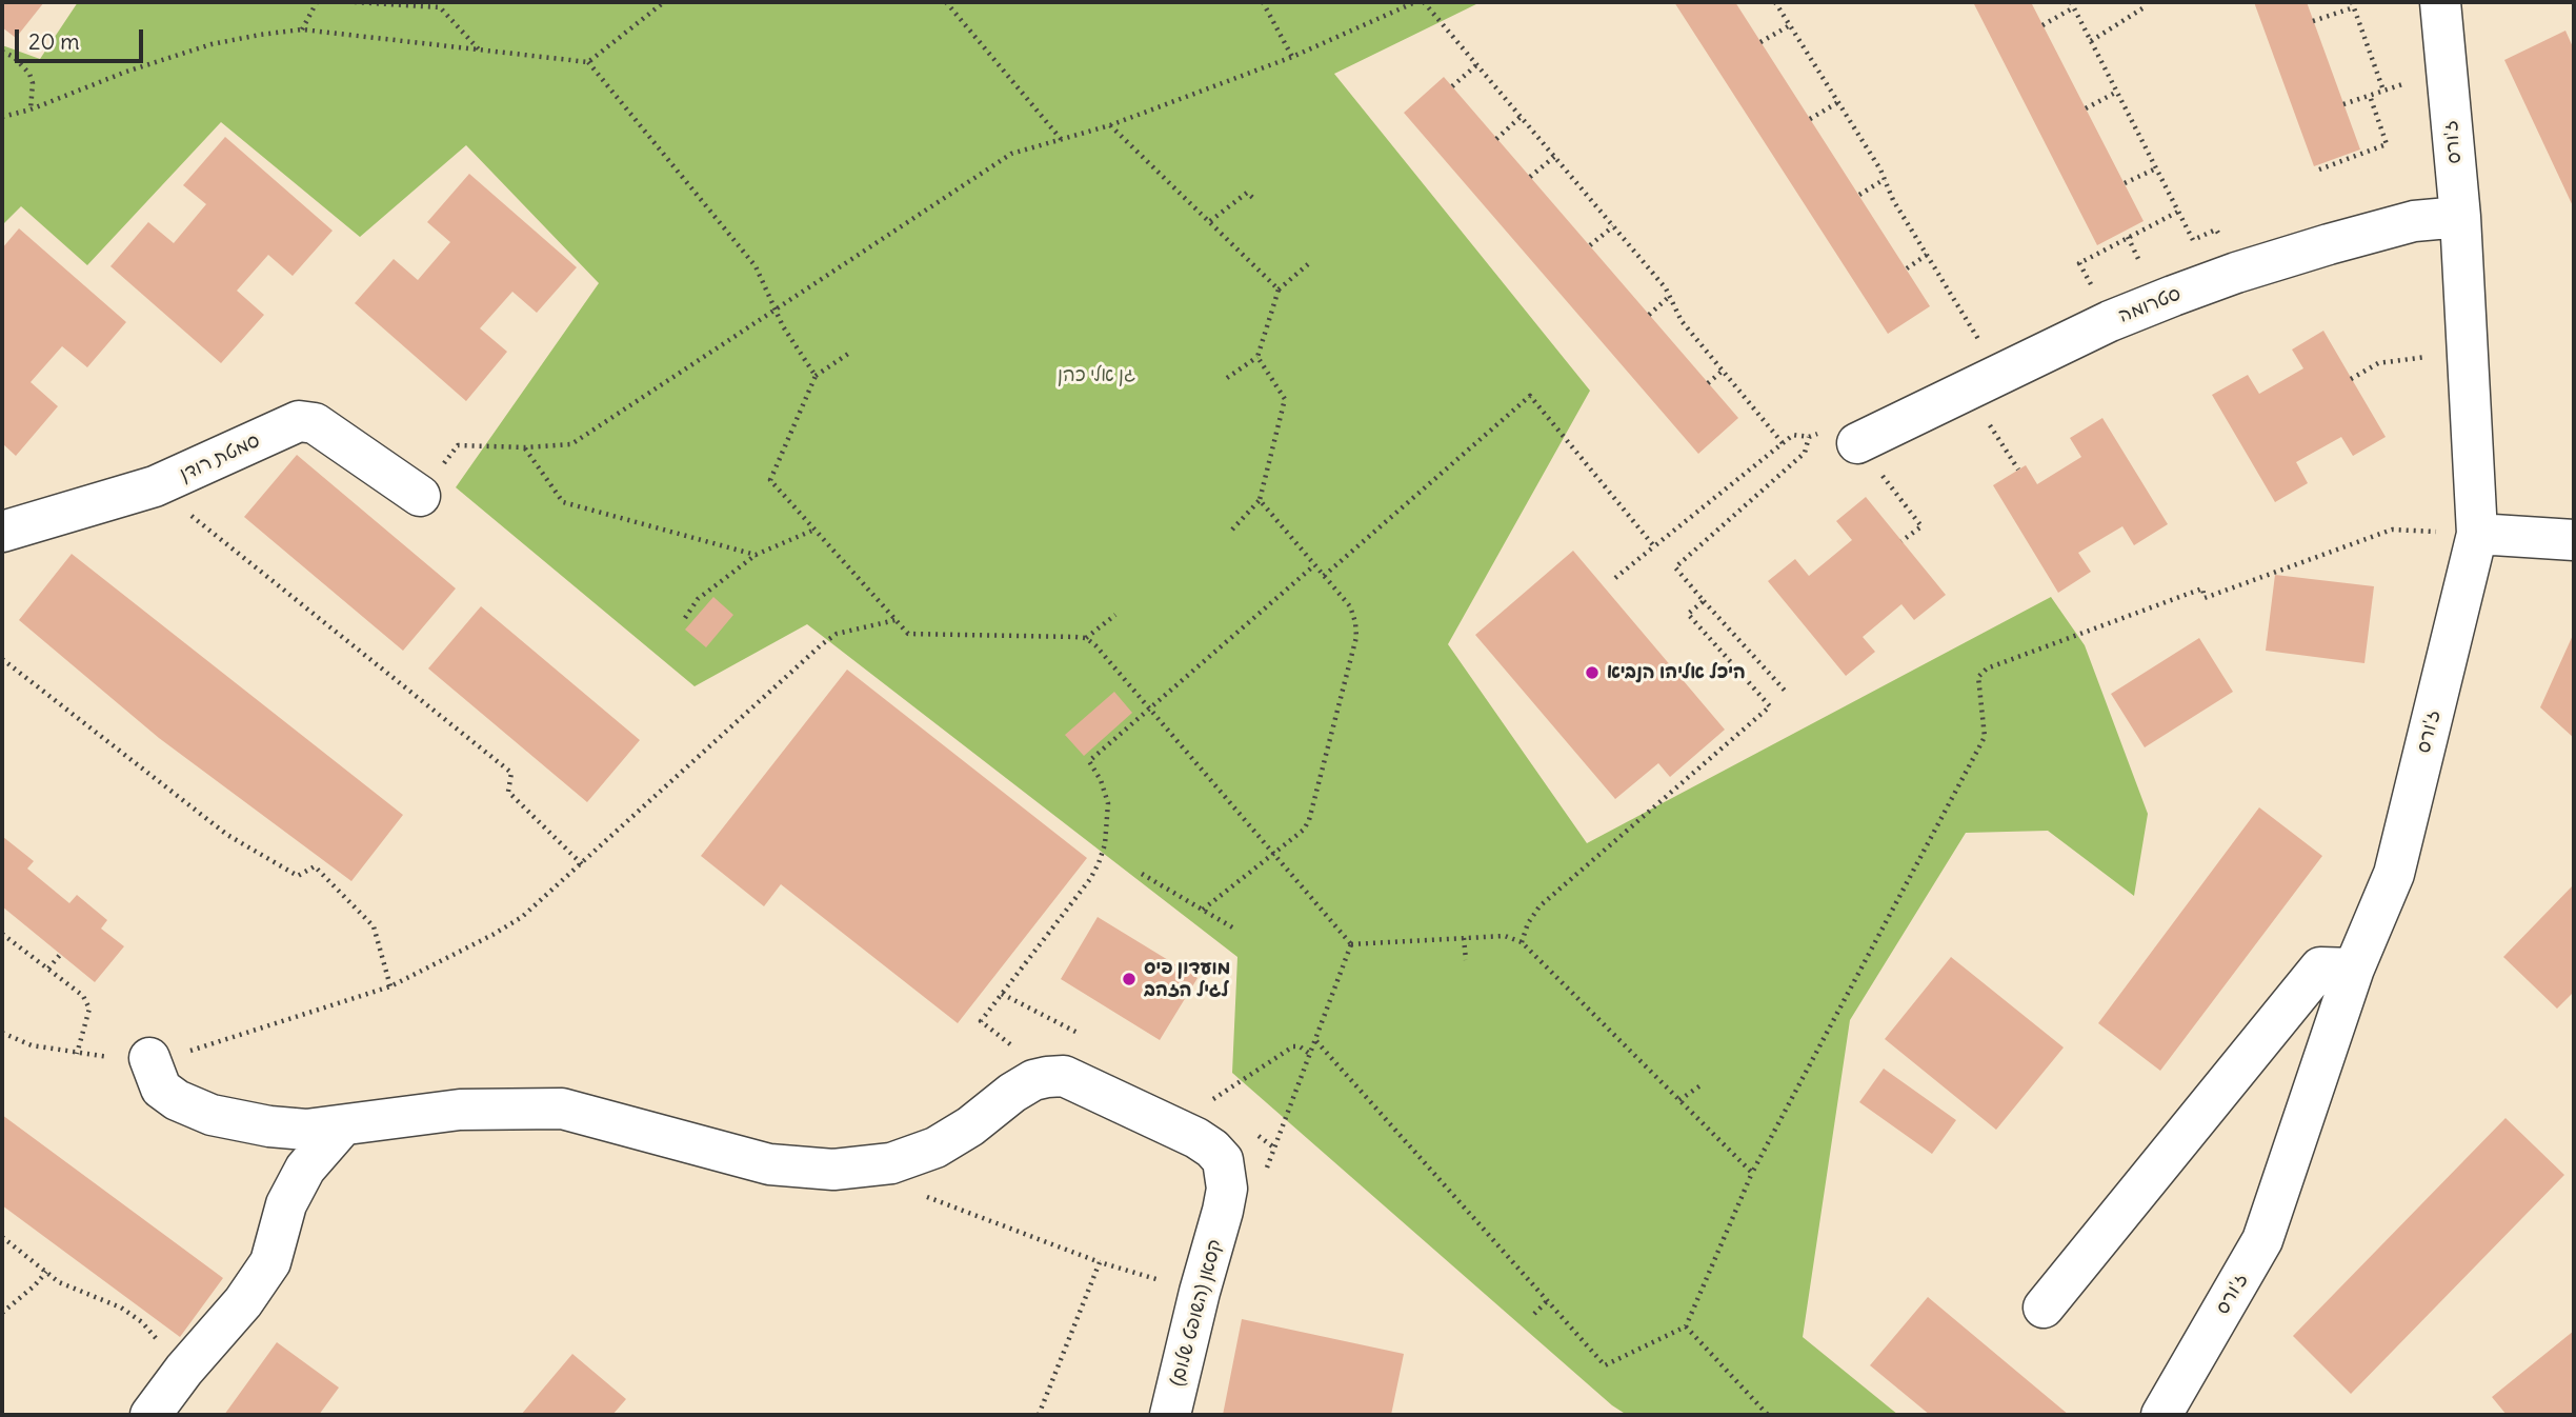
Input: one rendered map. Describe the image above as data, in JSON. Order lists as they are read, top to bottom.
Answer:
{
  "streets": {
    "street": [
      "ז'ורס",
      "סטרומה",
      "סמטת רודן",
      "קסאן (השופט שלום)"
    ]
  },
  "crossings": [
    ["ז'ורס", "סטרומה"]
  ],
  "parks": ["גן אלי כהן"],
  "places": ["היכל אליהו הנביא", "מועדון פיס לגיל הזהב"],
  "scale_bar": "20 m"
}
